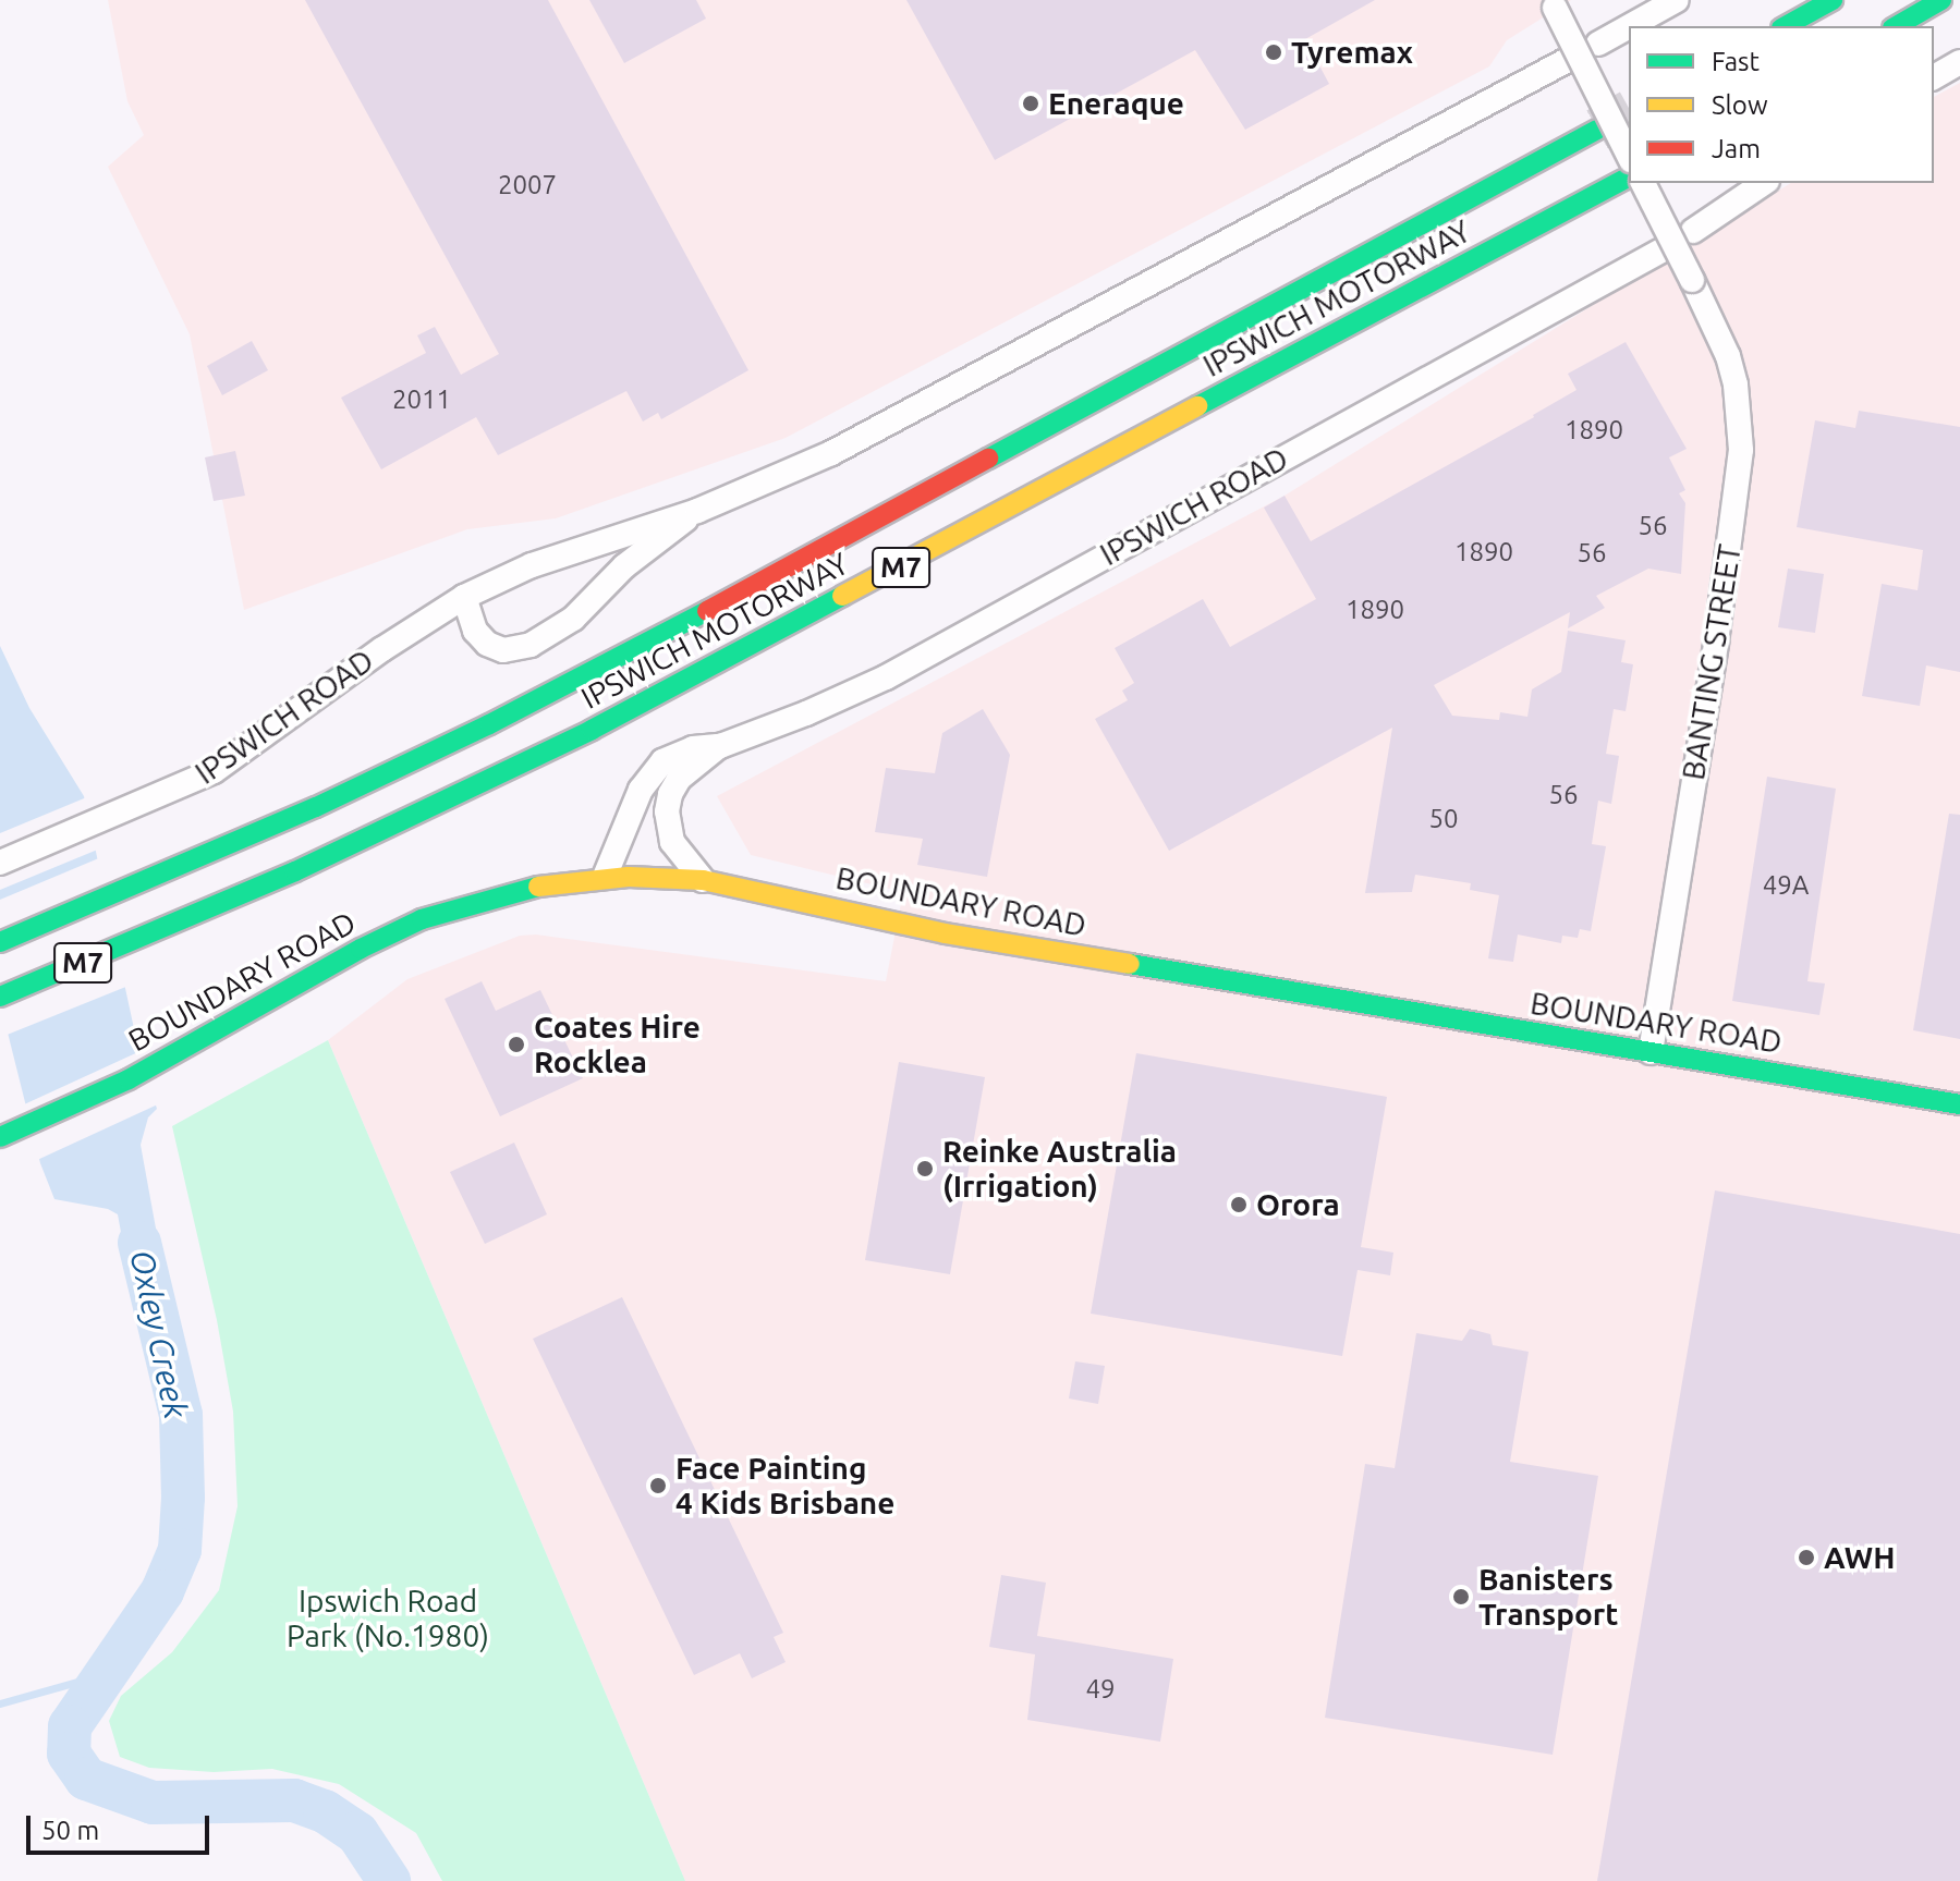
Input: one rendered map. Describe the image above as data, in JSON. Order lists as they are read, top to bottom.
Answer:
{
  "streets": {
    "main road": ["IPSWICH MOTORWAY", "M7", "BOUNDARY ROAD"],
    "street": ["IPSWICH ROAD", "BANTING STREET"]
  },
  "crossings": [
    ["IPSWICH ROAD", "BOUNDARY ROAD"],
    ["BANTING STREET", "BOUNDARY ROAD"]
  ],
  "water": ["Oxley Creek"],
  "parks": ["Ipswich Road Park (No.1980)"],
  "places": [
    "Tyremax",
    "Eneraque",
    "Coates Hire Rocklea",
    "Reinke Australia (Irrigation)",
    "Orora",
    "Face Painting 4 Kids Brisbane",
    "AWH",
    "Banisters Transport"
  ],
  "house_numbers": [
    "2007",
    "2011",
    "1890",
    "56",
    "1890",
    "56",
    "1890",
    "56",
    "50",
    "49A",
    "49"
  ],
  "legend": ["Fast", "Slow", "Jam"],
  "scale_bar": "50 m"
}
